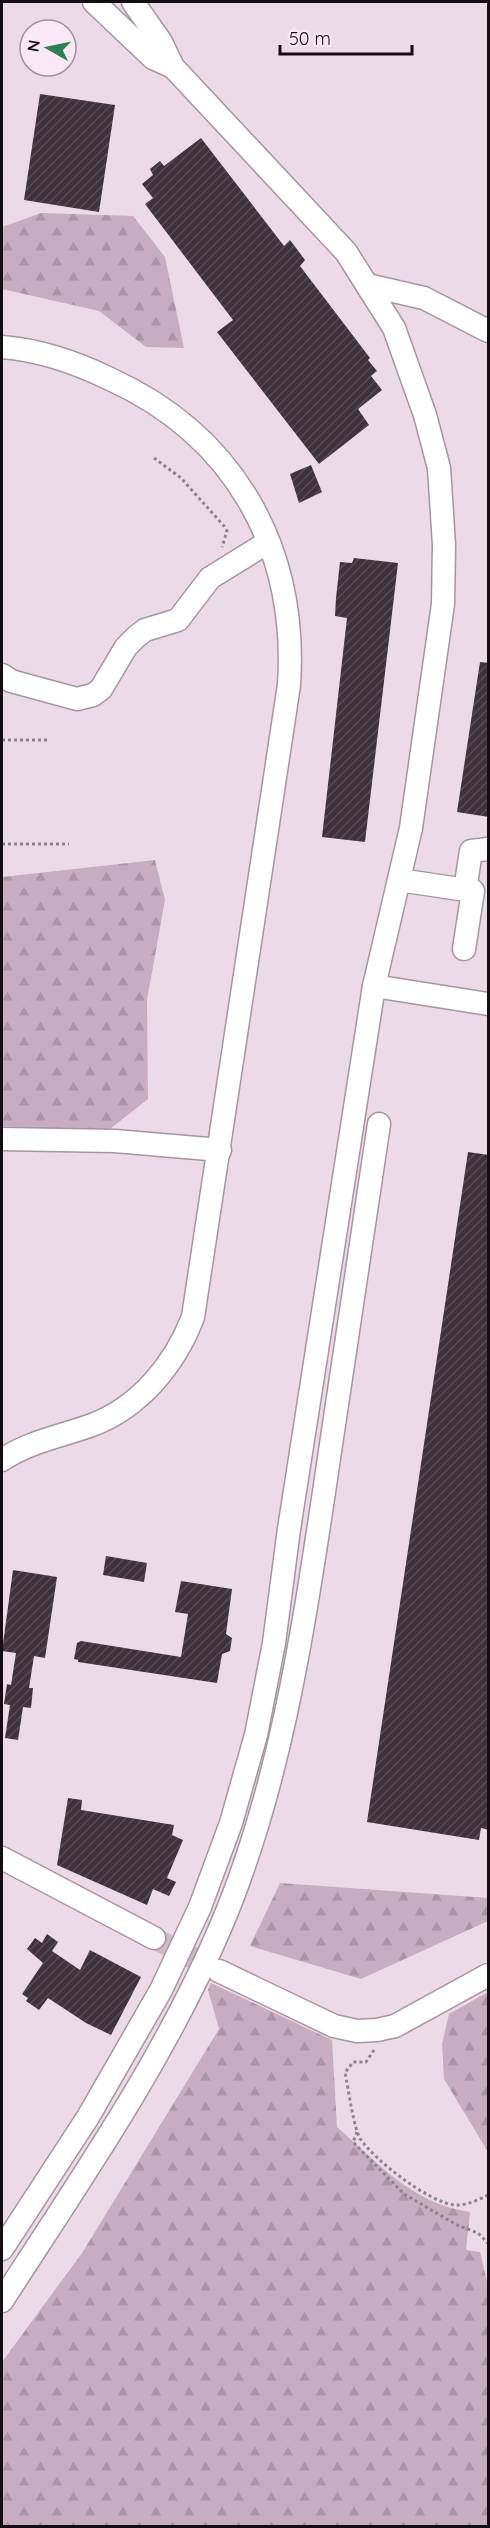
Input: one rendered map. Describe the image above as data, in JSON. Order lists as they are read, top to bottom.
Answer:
{
  "scale_bar": "50 m",
  "north": "left"
}
